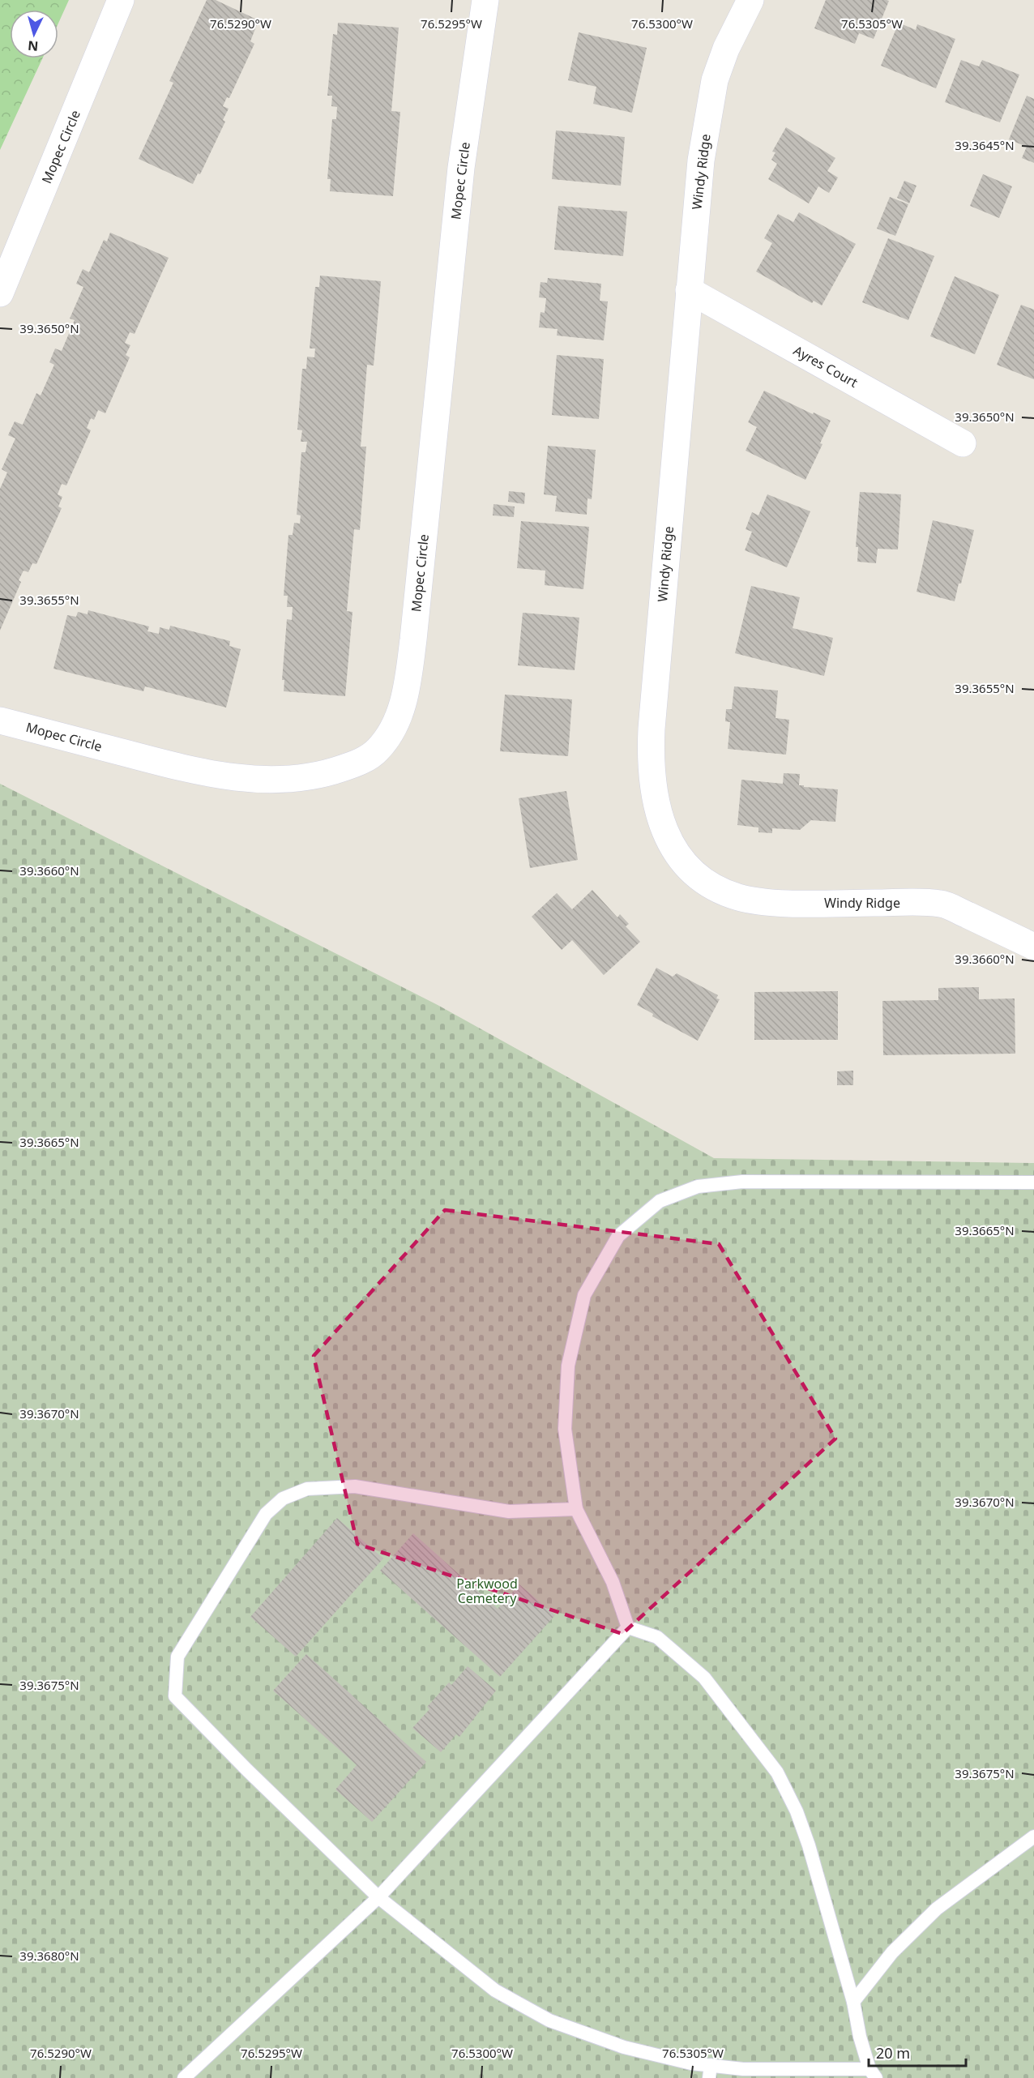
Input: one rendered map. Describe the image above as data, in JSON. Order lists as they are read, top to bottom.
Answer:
{
  "streets": {
    "street": ["Mopec Circle", "Windy Ridge", "Ayres Court"]
  },
  "crossings": [
    ["Windy Ridge", "Ayres Court"]
  ],
  "parks": ["Parkwood Cemetery"],
  "scale_bar": "20 m",
  "north": "bottom",
  "coordinates": [
    "76.5290°W",
    "76.5295°W",
    "76.5300°W",
    "76.5305°W",
    "39.3645°N",
    "39.3650°N",
    "39.3655°N",
    "39.3660°N",
    "39.3665°N",
    "39.3670°N",
    "39.3675°N",
    "39.3680°N"
  ]
}
